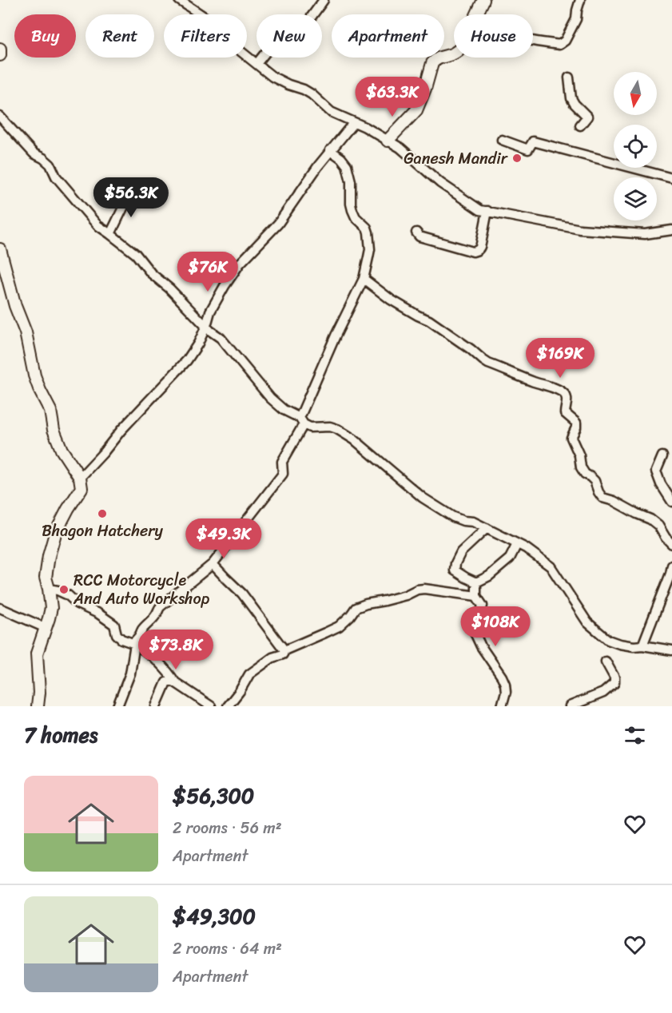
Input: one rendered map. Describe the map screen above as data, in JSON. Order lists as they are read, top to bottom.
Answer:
{
  "places": ["Ganesh Mandir", "Bhagon Hatchery", "RCC Motorcycle And Auto Workshop"],
  "north": "bottom",
  "page": {
    "chip": [
      "Buy",
      "Rent",
      "Filters",
      "New",
      "Apartment",
      "House"
    ],
    "price": [
      "$63.3K",
      "$56.3K",
      "$76K",
      "$169K",
      "$49.3K",
      "$108K",
      "$73.8K"
    ],
    "heading": "7 homes",
    "list": [
      {
        "name": "$56,300",
        "note": "2 rooms · 56 m² · Apartment"
      },
      {
        "name": "$49,300",
        "note": "2 rooms · 64 m² · Apartment"
      }
    ]
  }
}
